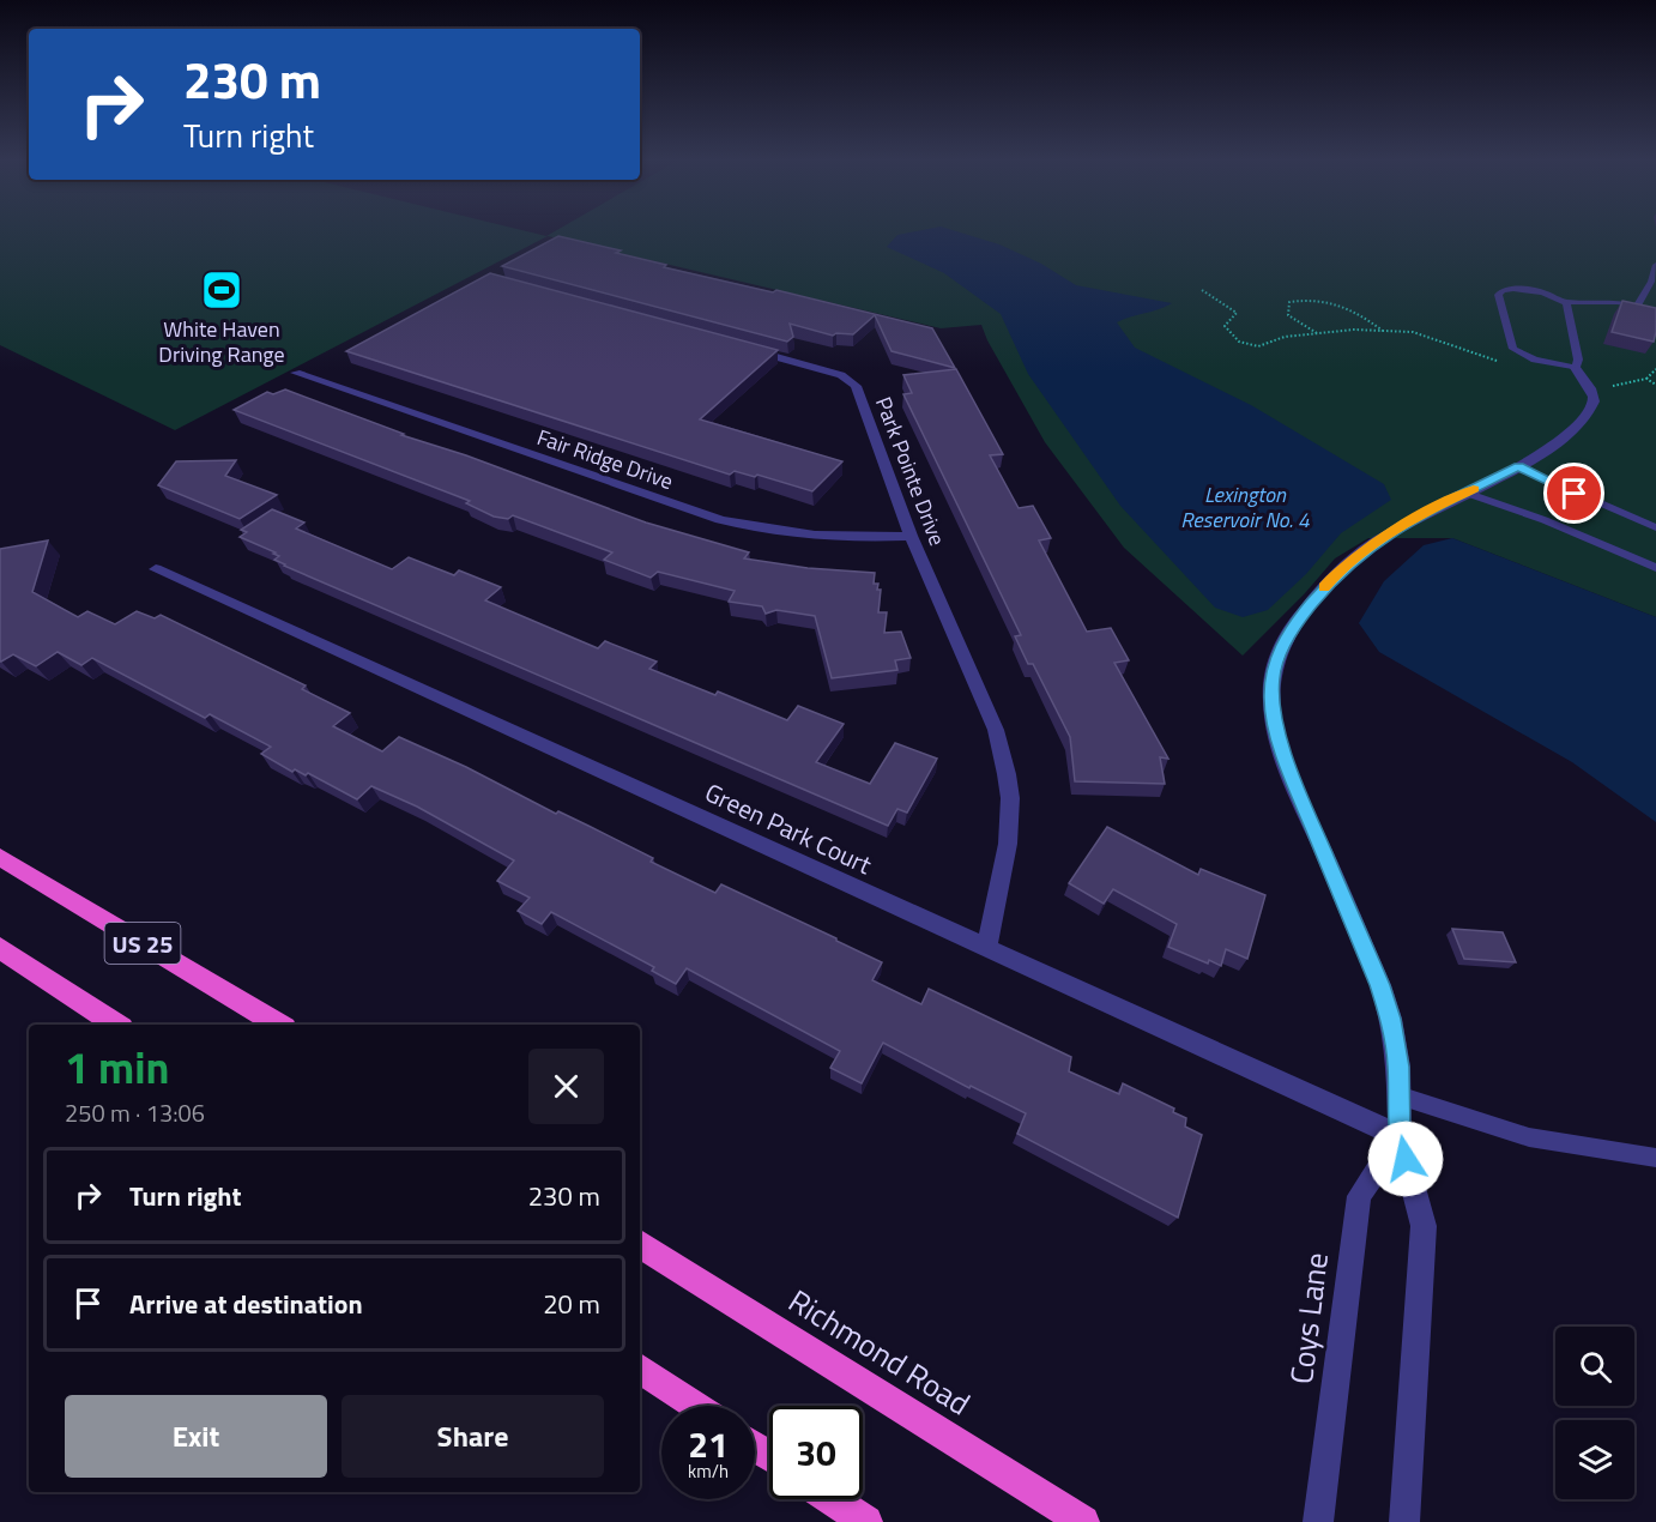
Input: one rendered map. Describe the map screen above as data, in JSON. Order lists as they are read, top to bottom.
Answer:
{
  "streets": {
    "highway": ["US 25", "Richmond Road"],
    "street": [
      "Fair Ridge Drive",
      "Park Pointe Drive",
      "Green Park Court",
      "Coys Lane"
    ]
  },
  "crossings": [
    ["Fair Ridge Drive", "Park Pointe Drive"],
    ["Park Pointe Drive", "Green Park Court"],
    ["Green Park Court", "Coys Lane"]
  ],
  "water": ["Lexington Reservoir No. 4"],
  "places": {
    "sports": ["White Haven Driving Range"]
  },
  "page": {
    "turn": ["230 m", "Turn right"],
    "heading": ["1 min", "250 m · 13:06"],
    "list": [
      {
        "name": "Turn right",
        "value": "230 m"
      },
      {
        "name": "Arrive at destination",
        "value": "20 m"
      }
    ],
    "buttons": ["Exit", "Share"],
    "speed": "21 km/h",
    "limit": "30"
  }
}
